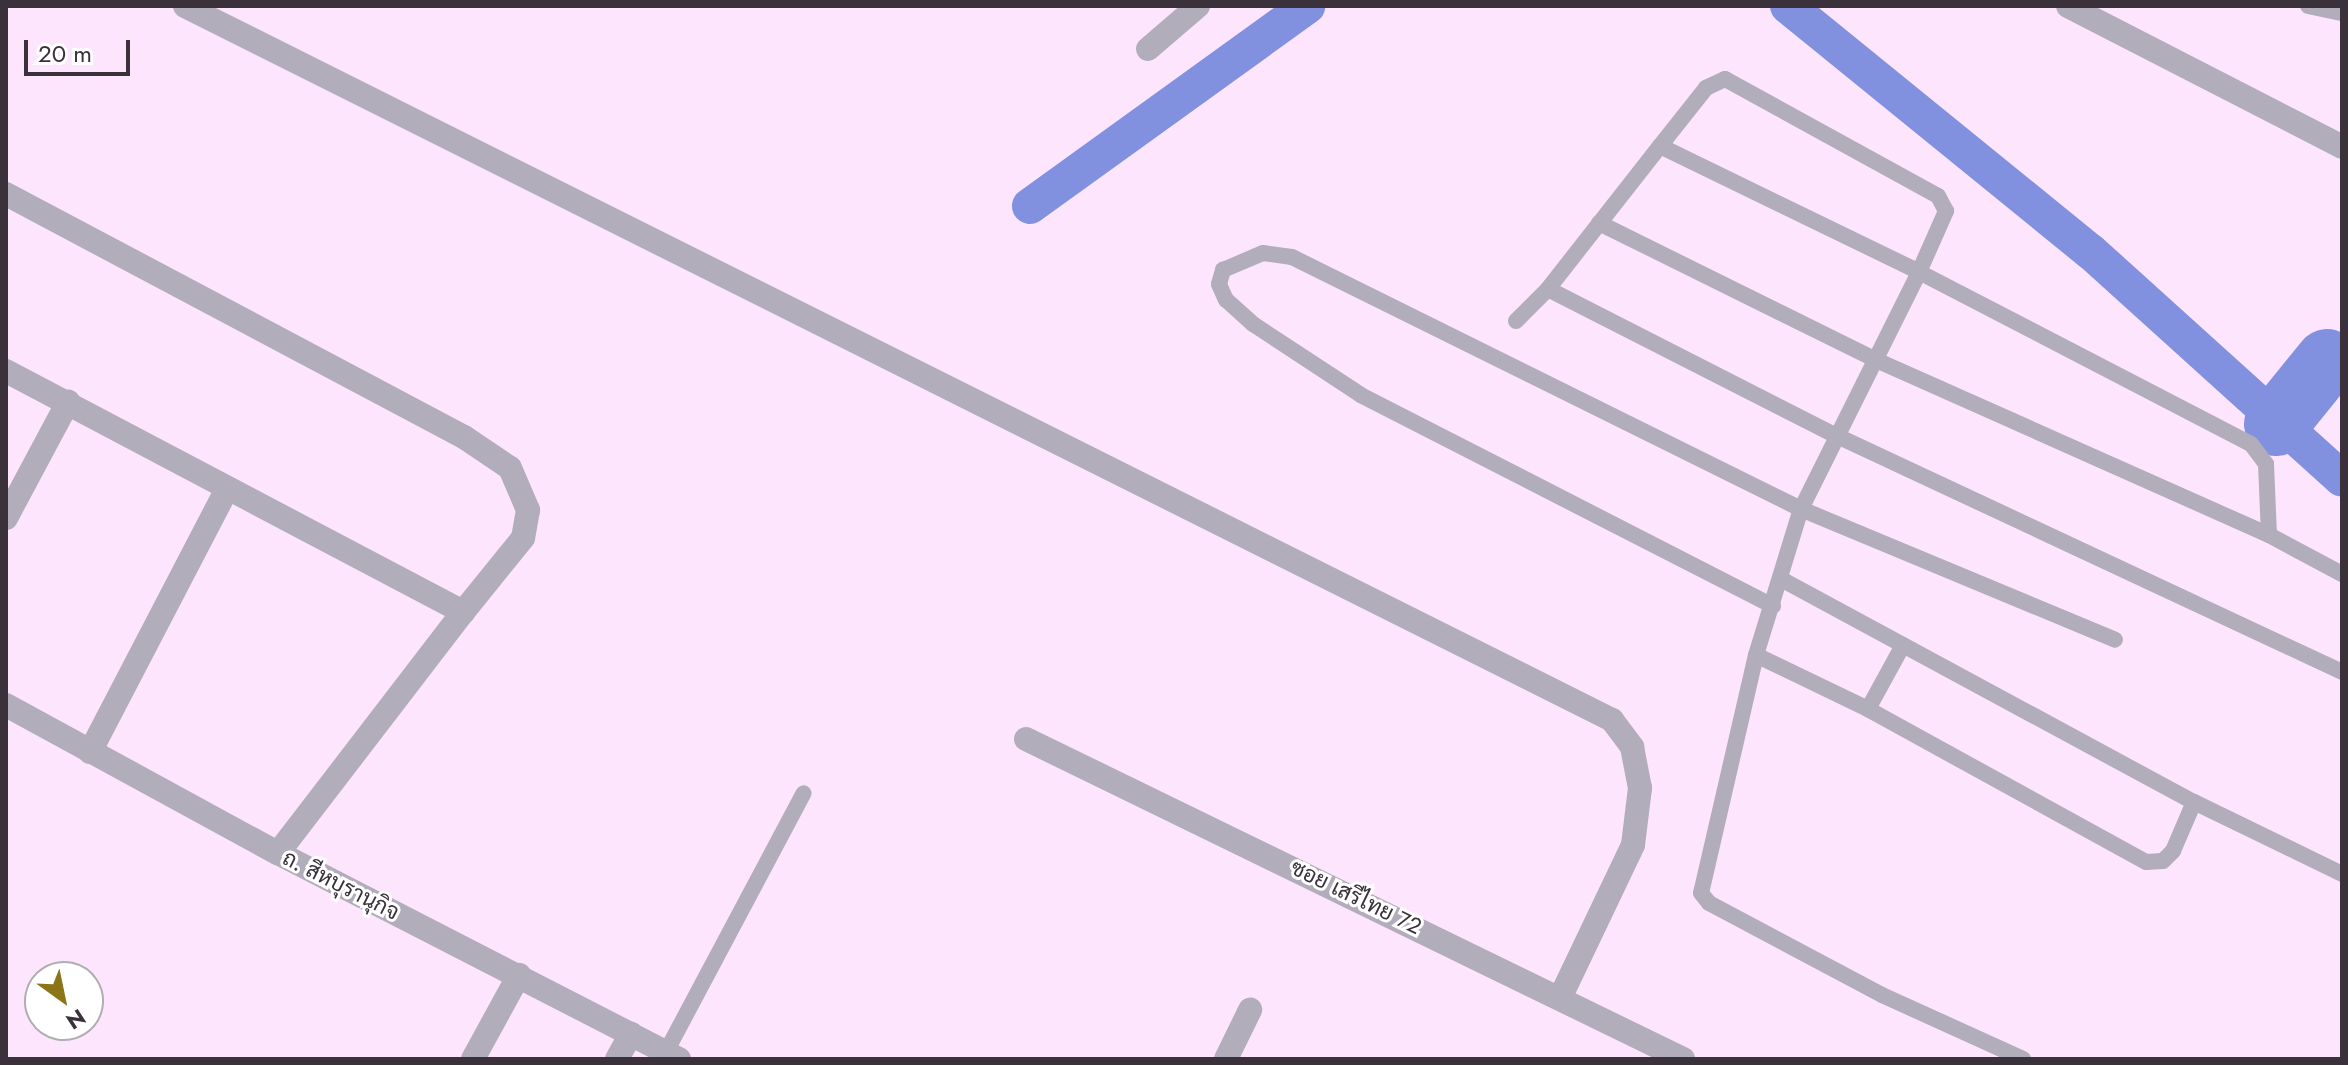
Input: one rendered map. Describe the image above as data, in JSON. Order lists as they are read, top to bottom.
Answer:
{
  "streets": {
    "street": ["ถ. สีหบุรานุกิจ", "ซอย เสรีไทย 72"]
  },
  "scale_bar": "20 m",
  "north": "bottom right"
}
